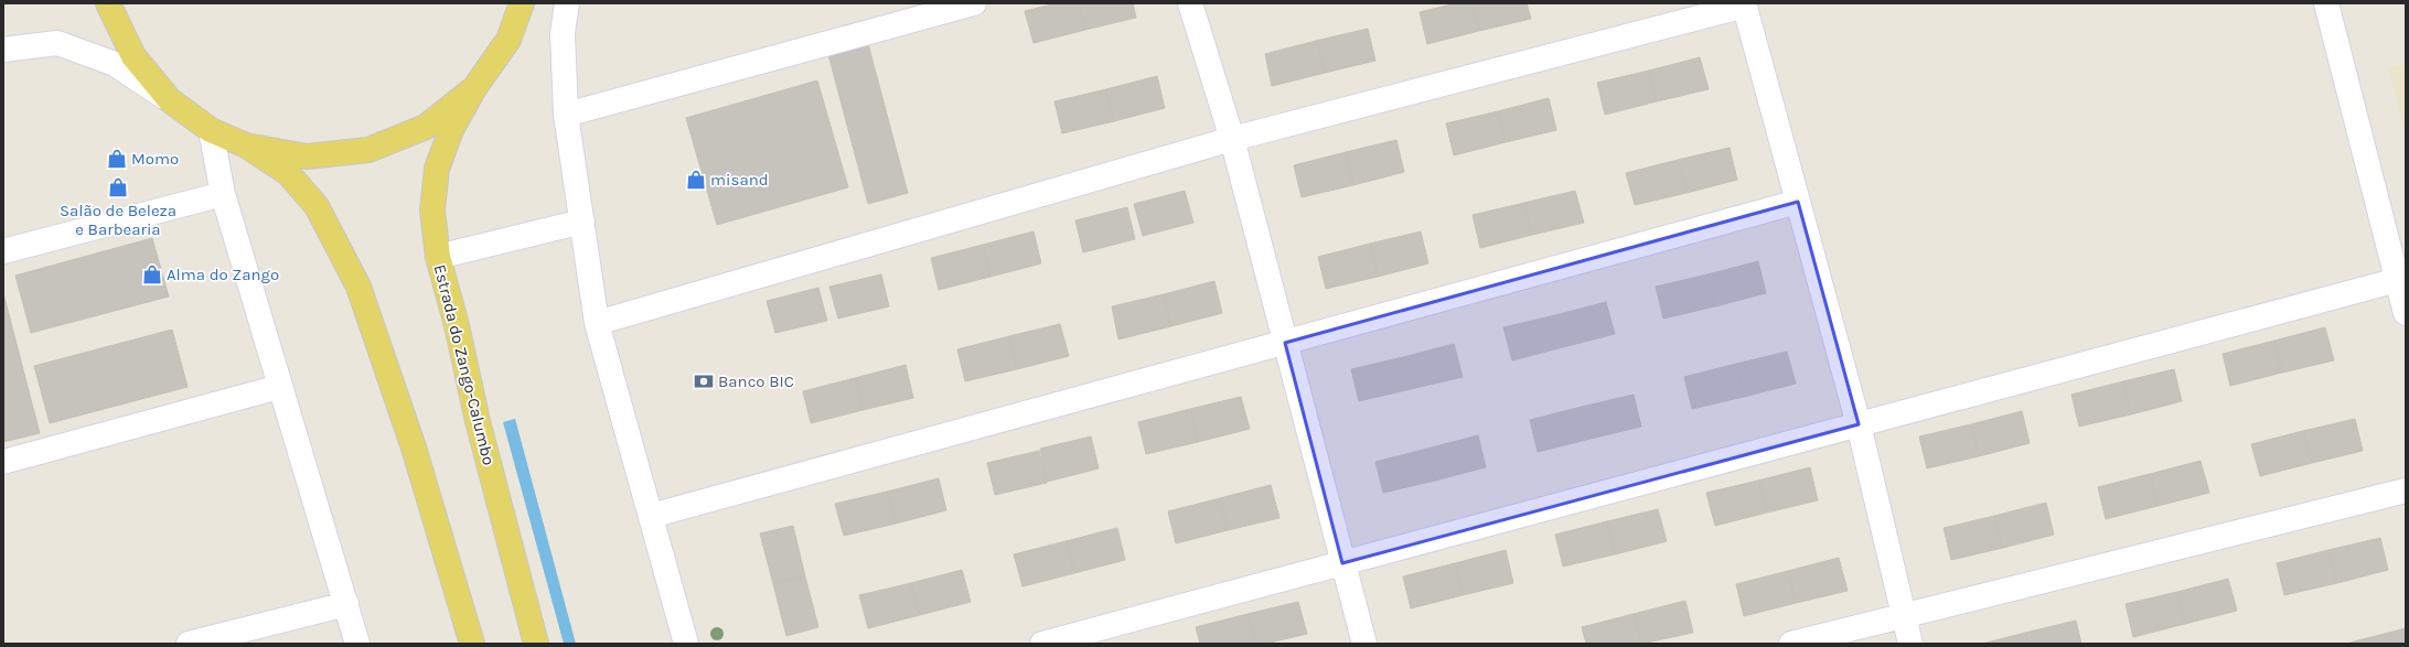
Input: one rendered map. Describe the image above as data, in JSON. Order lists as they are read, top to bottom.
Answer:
{
  "streets": {
    "main road": ["Estrada do Zango-Calumbo"]
  },
  "places": {
    "shop": [
      "Momo",
      "misand",
      "Salão de Beleza e Barbearia",
      "Alma do Zango"
    ],
    "bank": ["Banco BIC"]
  }
}
